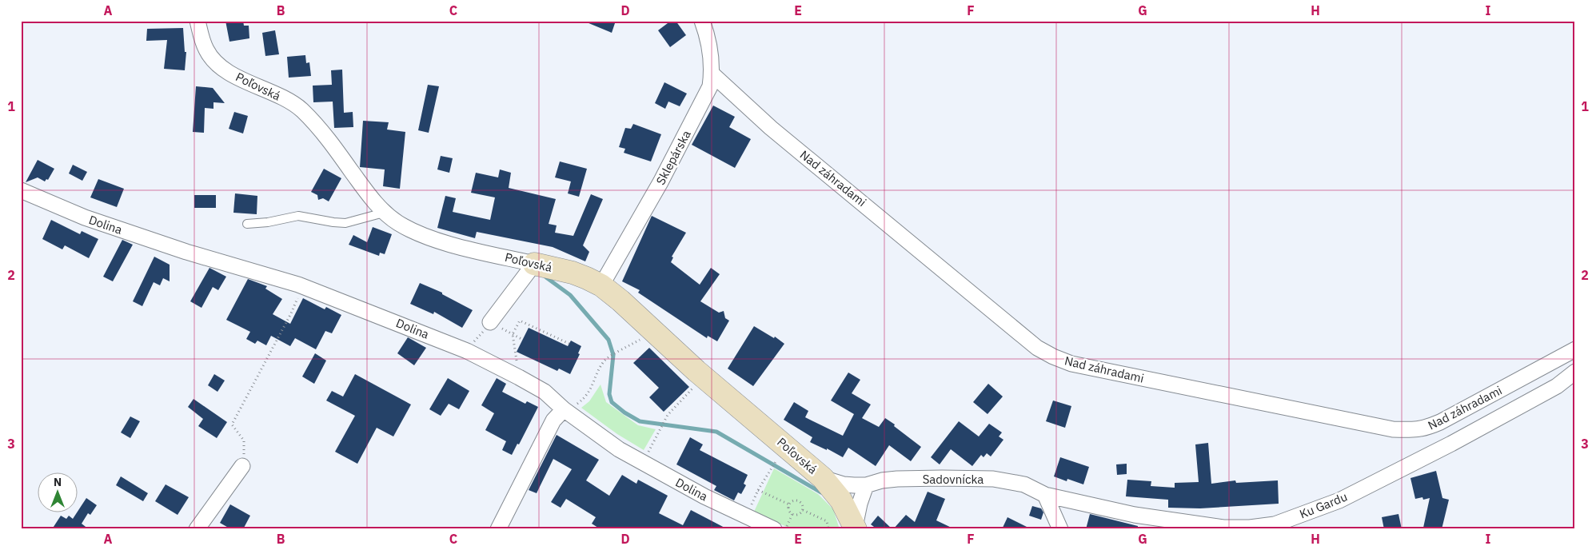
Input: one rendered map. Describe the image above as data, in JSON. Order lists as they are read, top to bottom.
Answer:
{
  "streets": {
    "street": [
      "Poľovská",
      "Sklepárska",
      "Nad záhradami",
      "Dolina",
      "Sadovnícka",
      "Ku Gardu"
    ]
  },
  "crossings": [
    ["Poľovská", "Sklepárska"],
    ["Poľovská", "Sadovnícka"],
    ["Sklepárska", "Nad záhradami"],
    ["Sadovnícka", "Ku Gardu"]
  ],
  "north": "top",
  "grid": {
    "columns": [
      "A",
      "B",
      "C",
      "D",
      "E",
      "F",
      "G",
      "H",
      "I"
    ],
    "rows": ["1", "2", "3"]
  }
}
